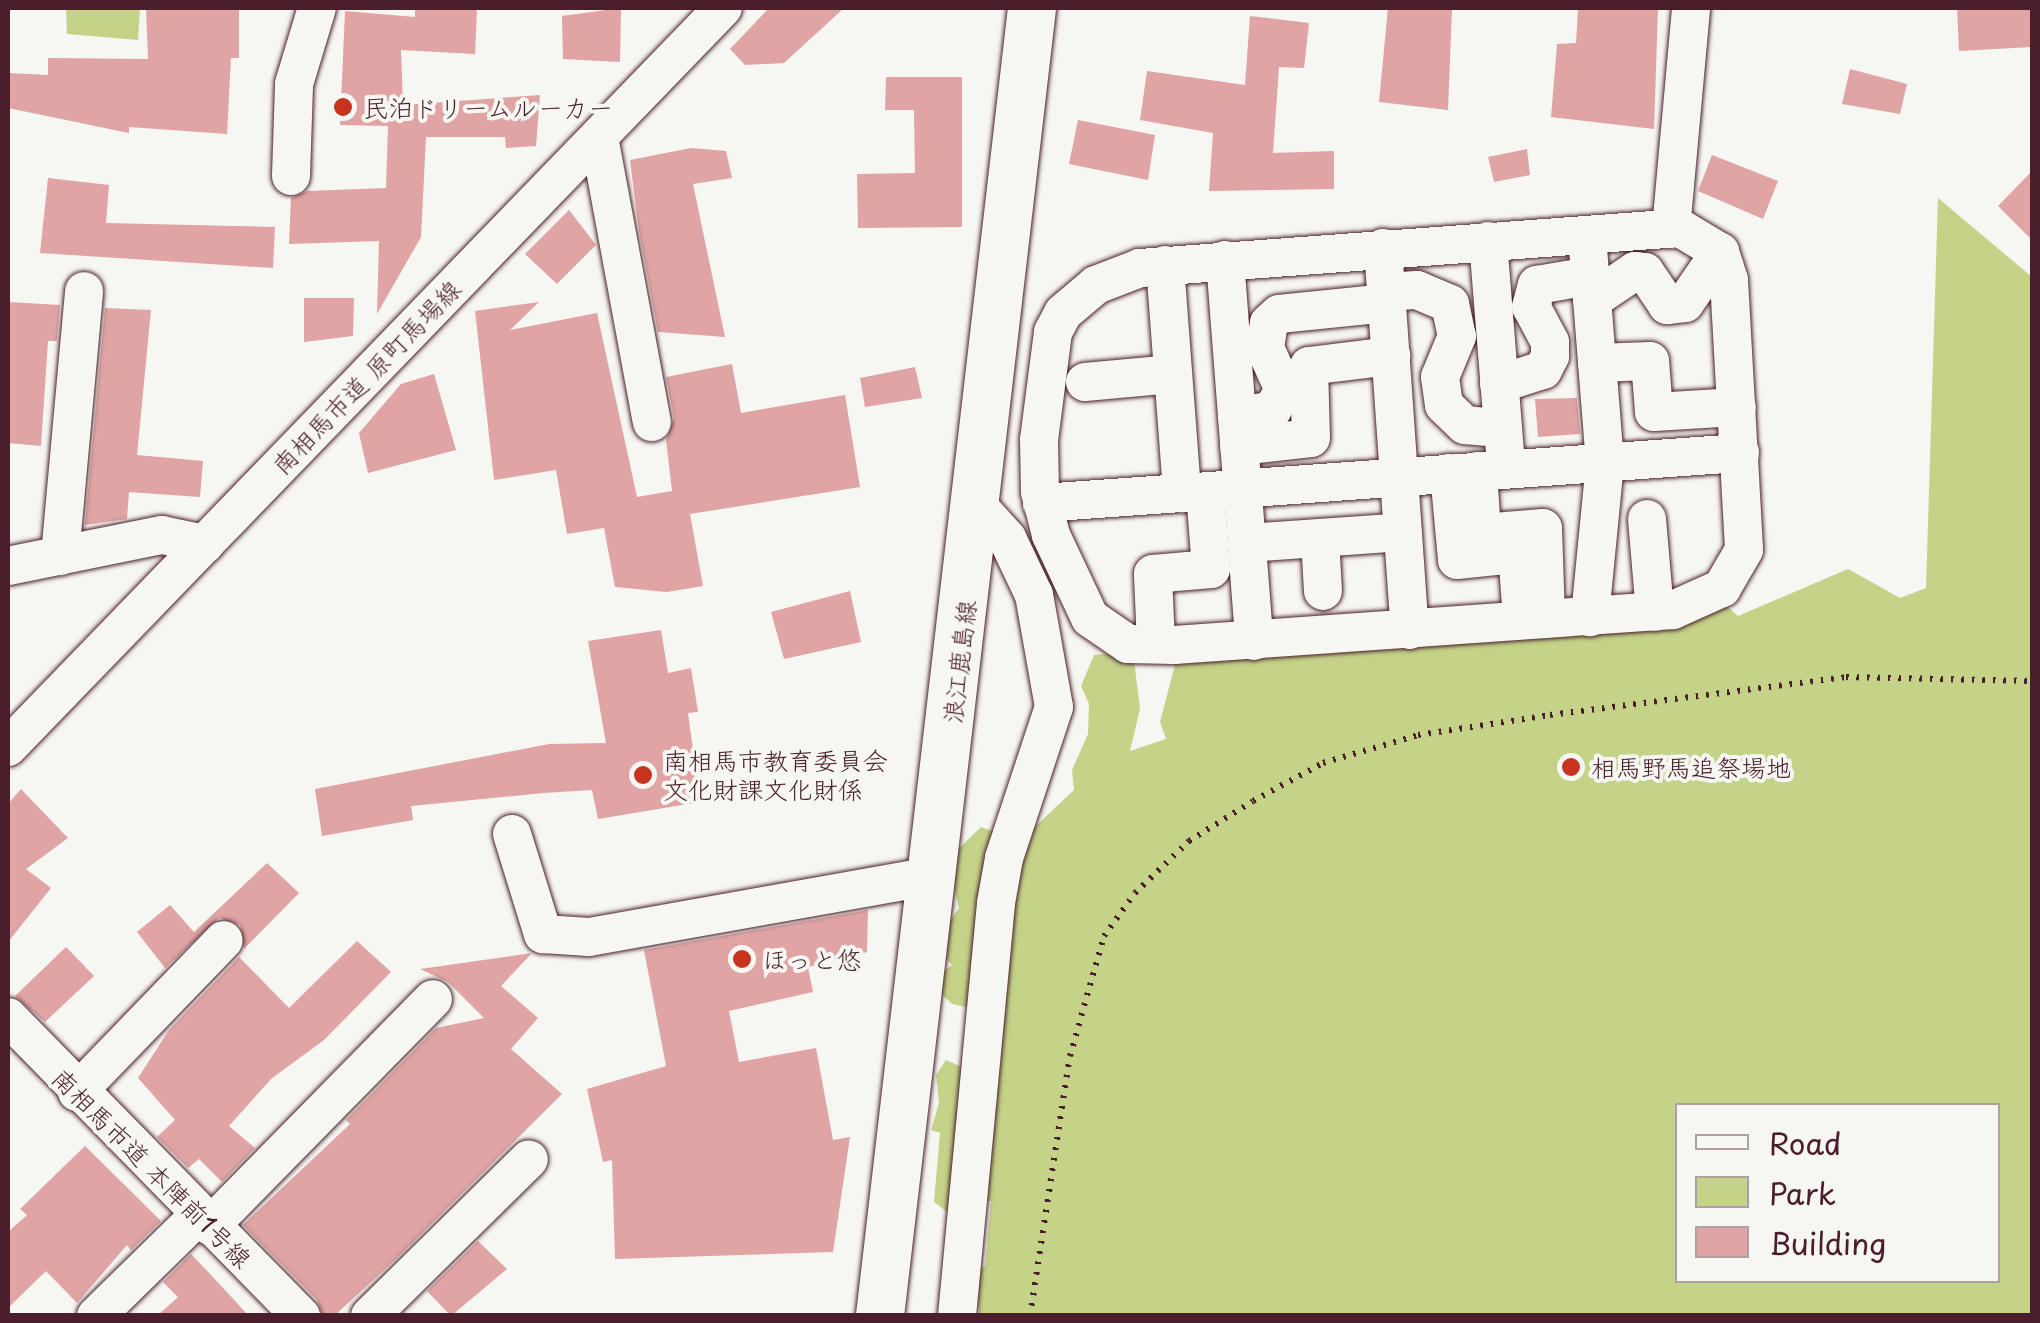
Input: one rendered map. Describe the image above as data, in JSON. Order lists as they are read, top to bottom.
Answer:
{
  "streets": {
    "main road": ["浪江鹿島線"],
    "street": ["南相馬市道 原町馬場線", "南相馬市道 本陣前1号線"]
  },
  "places": [
    "民泊ドリームルーカー",
    "相馬野馬追祭場地",
    "南相馬市教育委員会 文化財課文化財係",
    "ほっと悠"
  ],
  "legend": ["Road", "Park", "Building"]
}
